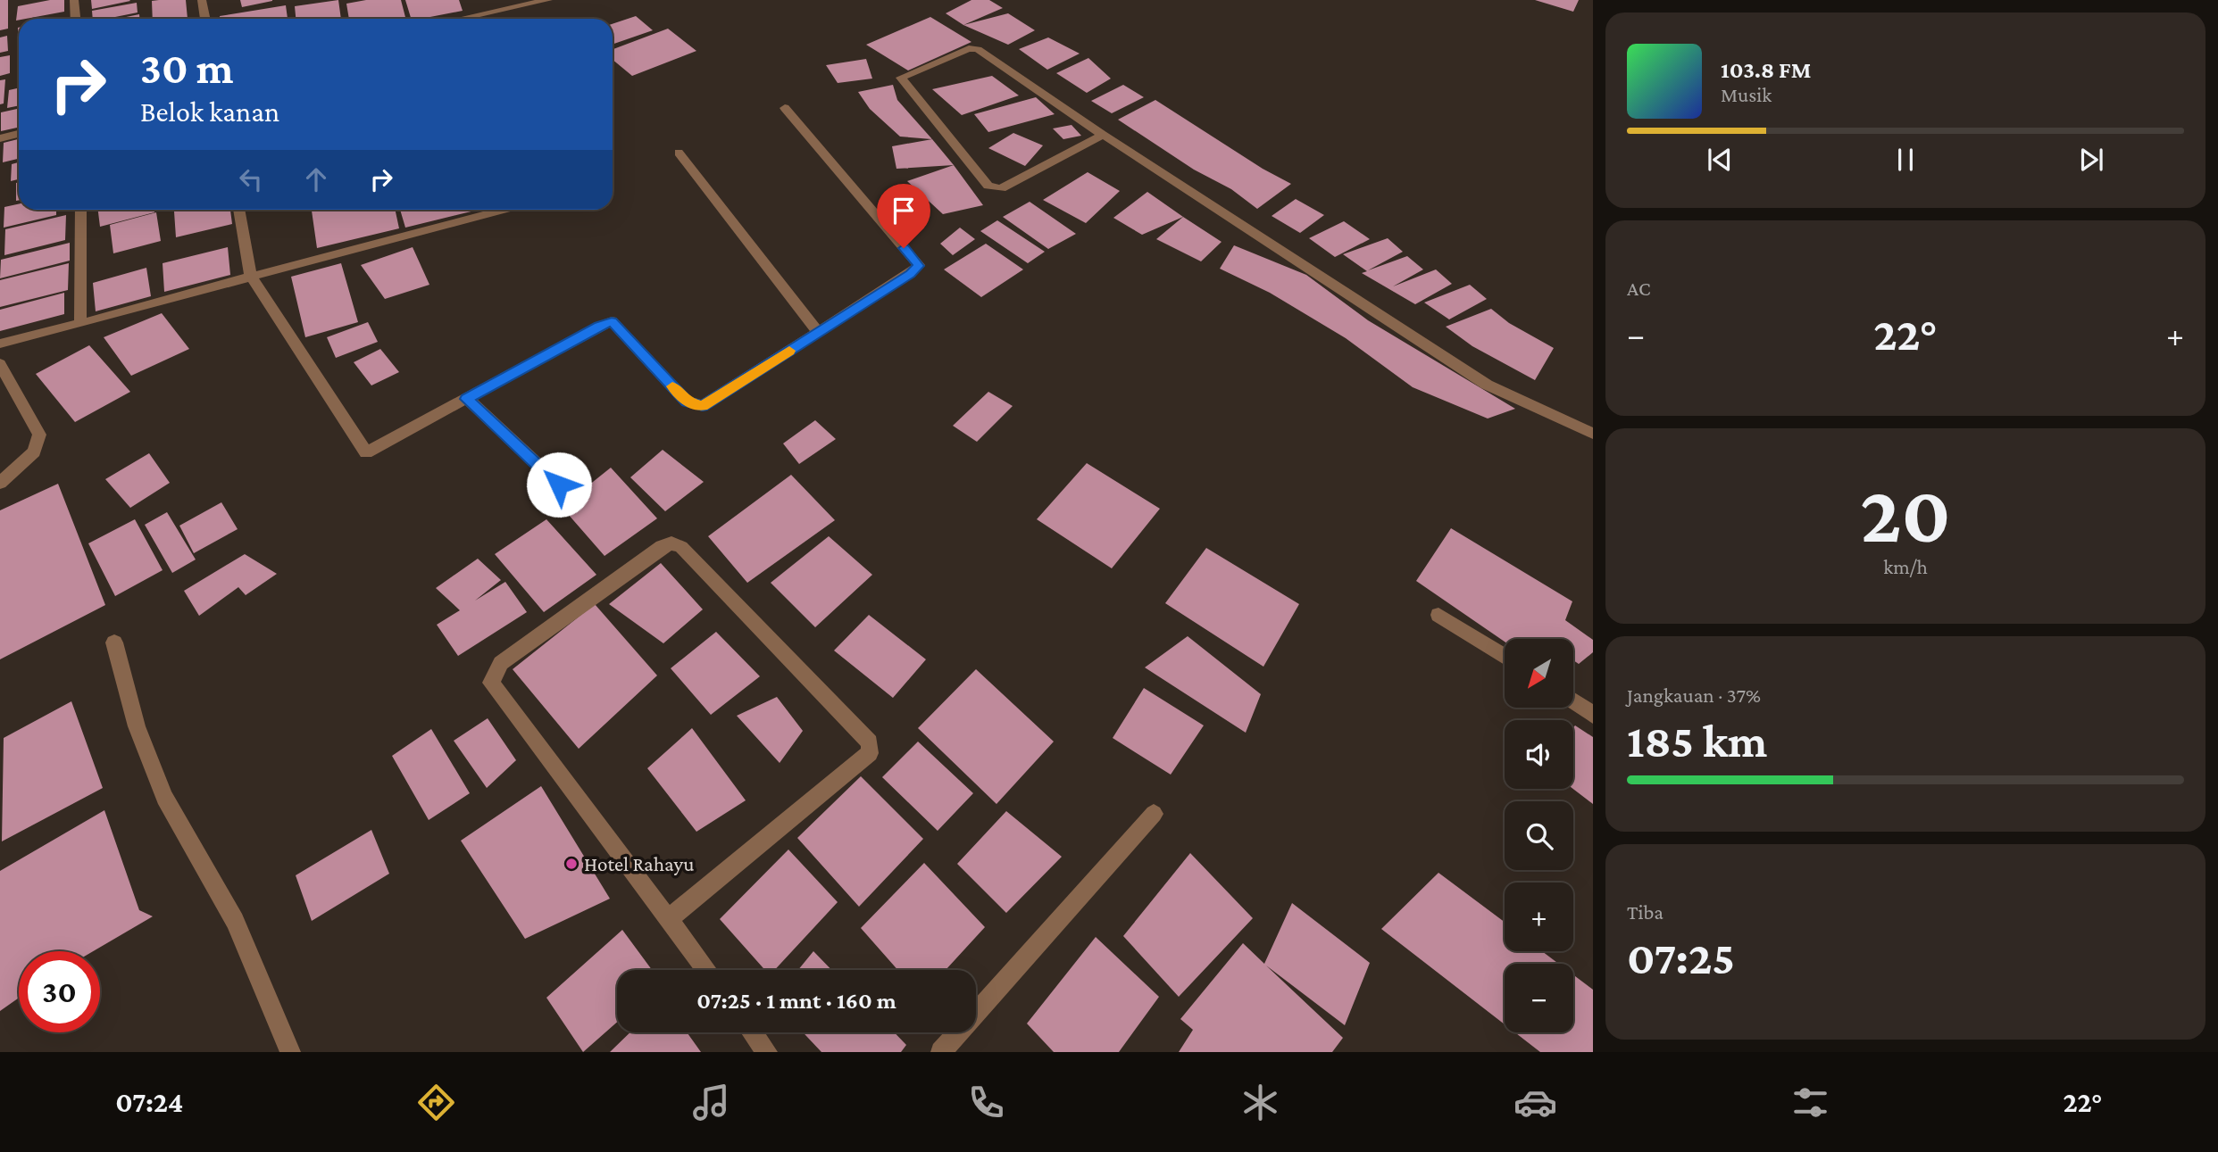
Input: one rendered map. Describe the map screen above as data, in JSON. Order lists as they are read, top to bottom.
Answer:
{
  "places": ["Hotel Rahayu"],
  "north": "bottom left",
  "page": {
    "turn": ["30 m", "Belok kanan"],
    "song": ["103.8 FM", "Musik"],
    "tile": [
      "AC",
      ["20", "km/h"],
      ["Jangkauan · 37%", "185 km"],
      ["Tiba", "07:25"]
    ],
    "heat": ["−", "22°", "+"],
    "map_buttons": ["+", "−"],
    "limit": "30",
    "trip": "07:25 · 1 mnt · 160 m",
    "tabs": ["07:24", "22°"]
  }
}
